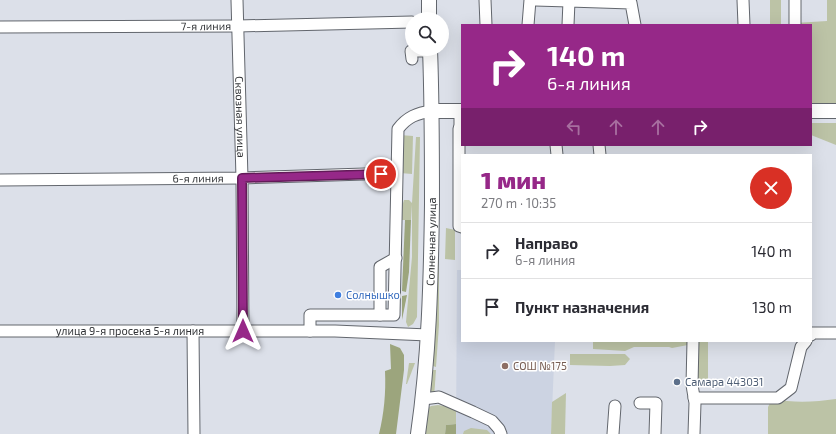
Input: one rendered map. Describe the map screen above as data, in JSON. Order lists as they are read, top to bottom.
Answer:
{
  "streets": {
    "main road": ["Солнечная улица"],
    "street": [
      "7-я линия",
      "Сквозная улица",
      "6-я линия",
      "улица 9-я просека 5-я линия"
    ]
  },
  "crossings": [
    ["7-я линия", "Сквозная улица"],
    ["Сквозная улица", "6-я линия"],
    ["Сквозная улица", "улица 9-я просека 5-я линия"],
    ["Солнечная улица", "улица 9-я просека 5-я линия"]
  ],
  "places": ["Солнышко", "СОШ №175", "Самара 443031"],
  "page": {
    "turn": ["140 m", "6-я линия"],
    "heading": ["1 мин", "270 m · 10:35"],
    "list": [
      {
        "name": "Направо",
        "note": "6-я линия",
        "value": "140 m"
      },
      {
        "name": "Пункт назначения",
        "value": "130 m"
      }
    ]
  }
}
